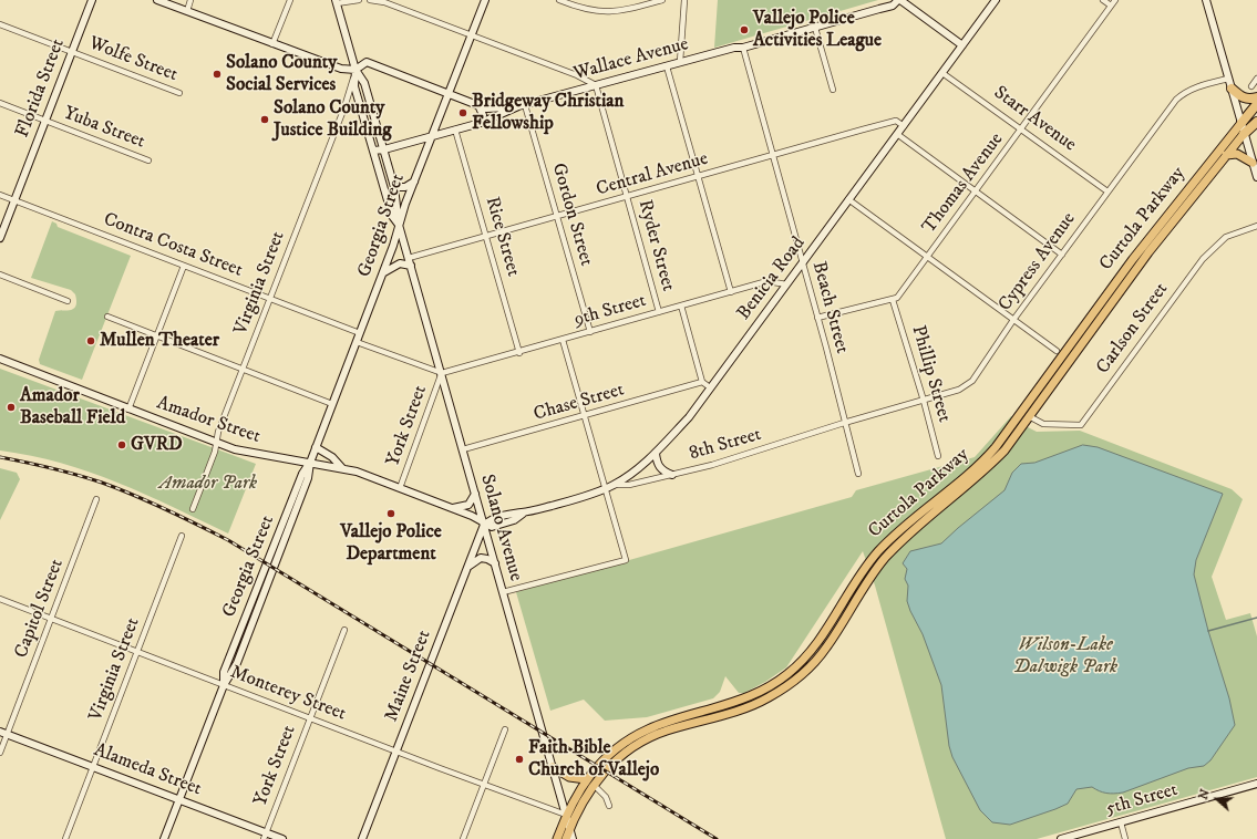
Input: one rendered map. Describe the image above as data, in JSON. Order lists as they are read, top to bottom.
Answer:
{
  "streets": {
    "highway": ["Curtola Parkway"],
    "main road": [
      "Wallace Avenue",
      "Florida Street",
      "Georgia Street",
      "Benicia Road",
      "Amador Street",
      "Solano Avenue",
      "Maine Street",
      "Alameda Street",
      "5th Street"
    ],
    "street": [
      "Wolfe Street",
      "Starr Avenue",
      "Yuba Street",
      "Central Avenue",
      "Thomas Avenue",
      "Gordon Street",
      "Rice Street",
      "Contra Costa Street",
      "Ryder Street",
      "Cypress Avenue",
      "Virginia Street",
      "Beach Street",
      "9th Street",
      "Carlson Street",
      "Phillip Street",
      "Chase Street",
      "York Street",
      "8th Street",
      "Capitol Street",
      "Monterey Street"
    ]
  },
  "crossings": [
    ["Wolfe Street", "Florida Street"],
    ["Wallace Avenue", "Gordon Street"],
    ["Wallace Avenue", "Georgia Street"],
    ["Wallace Avenue", "Rice Street"],
    ["Wallace Avenue", "Ryder Street"],
    ["Wallace Avenue", "Beach Street"],
    ["Wallace Avenue", "Solano Avenue"],
    ["Florida Street", "Yuba Street"],
    ["Florida Street", "Contra Costa Street"],
    ["Starr Avenue", "Thomas Avenue"],
    ["Starr Avenue", "Cypress Avenue"],
    ["Starr Avenue", "Benicia Road"],
    ["Central Avenue", "Gordon Street"],
    ["Central Avenue", "Rice Street"],
    ["Central Avenue", "Ryder Street"],
    ["Central Avenue", "Benicia Road"],
    ["Central Avenue", "Beach Street"],
    ["Central Avenue", "Solano Avenue"],
    ["Thomas Avenue", "Phillip Street"],
    ["Gordon Street", "9th Street"],
    ["Curtola Parkway", "Carlson Street"],
    ["Curtola Parkway", "Solano Avenue"],
    ["Curtola Parkway", "Monterey Street"],
    ["Georgia Street", "Contra Costa Street"],
    ["Georgia Street", "Amador Street"],
    ["Georgia Street", "Solano Avenue"],
    ["Georgia Street", "Monterey Street"],
    ["Georgia Street", "Alameda Street"],
    ["Rice Street", "9th Street"],
    ["Contra Costa Street", "Virginia Street"],
    ["Ryder Street", "9th Street"],
    ["Ryder Street", "Chase Street"],
    ["Cypress Avenue", "Beach Street"],
    ["Cypress Avenue", "Phillip Street"],
    ["Cypress Avenue", "8th Street"],
    ["Benicia Road", "Beach Street"],
    ["Benicia Road", "9th Street"],
    ["Benicia Road", "Amador Street"],
    ["Benicia Road", "8th Street"],
    ["Benicia Road", "Solano Avenue"],
    ["Benicia Road", "Maine Street"],
    ["Virginia Street", "Amador Street"],
    ["Virginia Street", "Solano Avenue"],
    ["Virginia Street", "Monterey Street"],
    ["Virginia Street", "Alameda Street"],
    ["Beach Street", "8th Street"],
    ["9th Street", "York Street"],
    ["9th Street", "Solano Avenue"],
    ["Chase Street", "Solano Avenue"],
    ["Amador Street", "York Street"],
    ["Amador Street", "Solano Avenue"],
    ["Amador Street", "Maine Street"],
    ["York Street", "Solano Avenue"],
    ["York Street", "Monterey Street"],
    ["York Street", "Alameda Street"],
    ["Solano Avenue", "Maine Street"],
    ["Solano Avenue", "Monterey Street"],
    ["Capitol Street", "Monterey Street"],
    ["Capitol Street", "Alameda Street"],
    ["Maine Street", "Monterey Street"]
  ],
  "parks": ["Amador Park", "Wilson-Lake Dalwigk Park"],
  "places": [
    "Vallejo Police Activities League",
    "Solano County Social Services",
    "Bridgeway Christian Fellowship",
    "Solano County Justice Building",
    "Mullen Theater",
    "Amador Baseball Field",
    "GVRD",
    "Vallejo Police Department",
    "Faith Bible Church of Vallejo"
  ],
  "north": "left"
}
